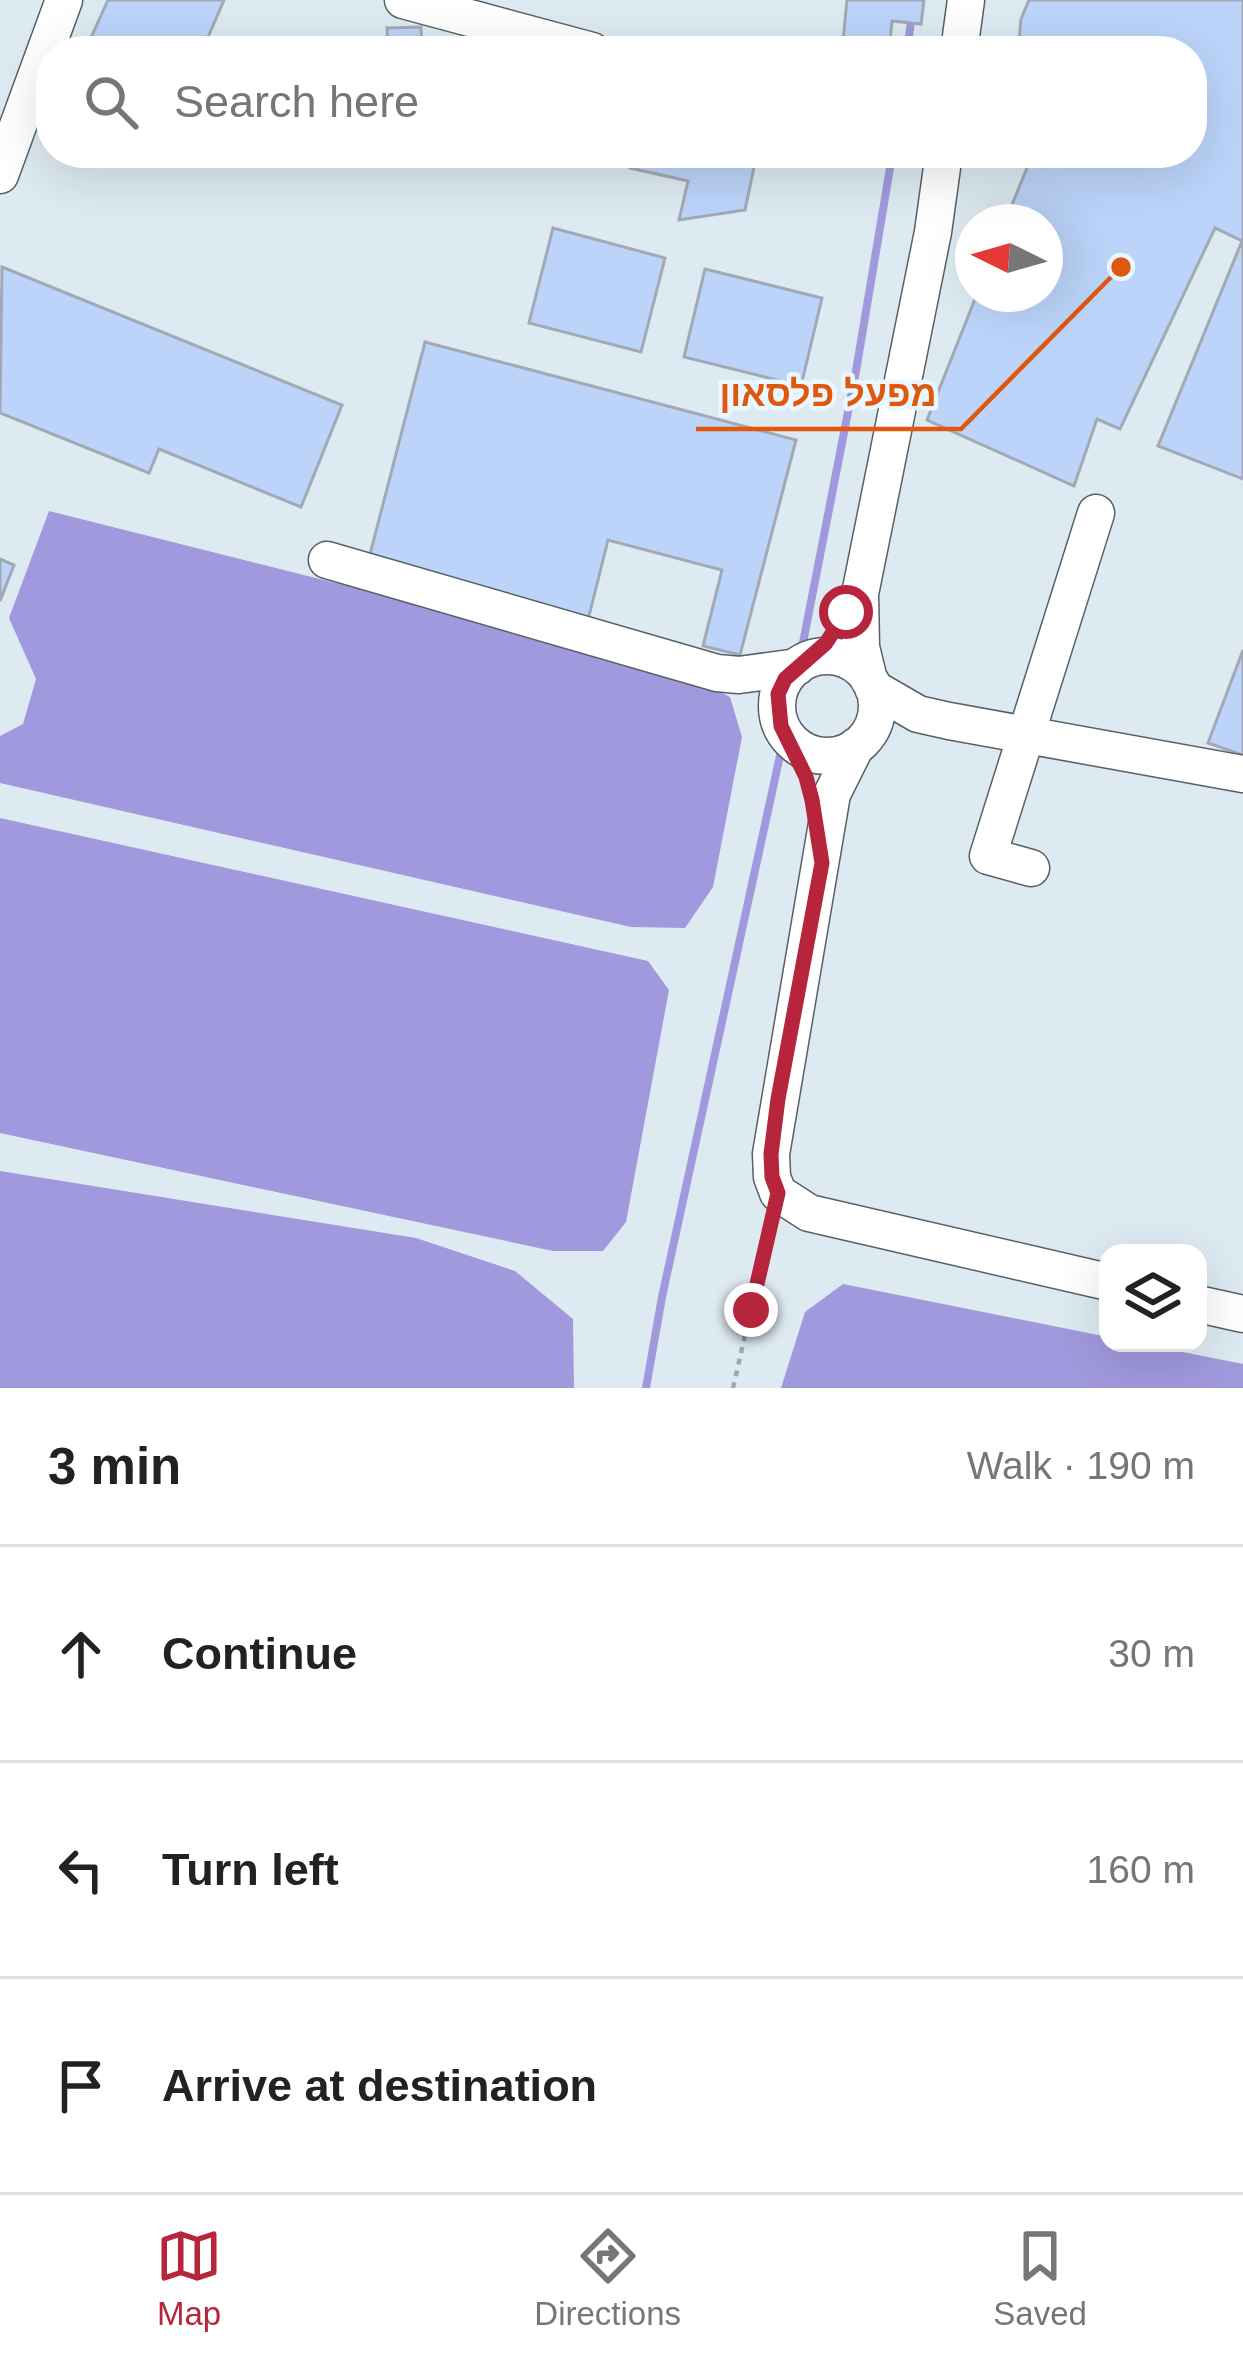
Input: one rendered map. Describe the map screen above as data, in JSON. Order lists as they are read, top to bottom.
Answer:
{
  "places": ["מפעל פלסאון"],
  "north": "left",
  "page": {
    "search": "Search here",
    "heading": ["3 min", "Walk · 190 m"],
    "list": [
      ["Continue", "30 m"],
      ["Turn left", "160 m"],
      "Arrive at destination"
    ],
    "nav": ["Map", "Directions", "Saved"]
  }
}
